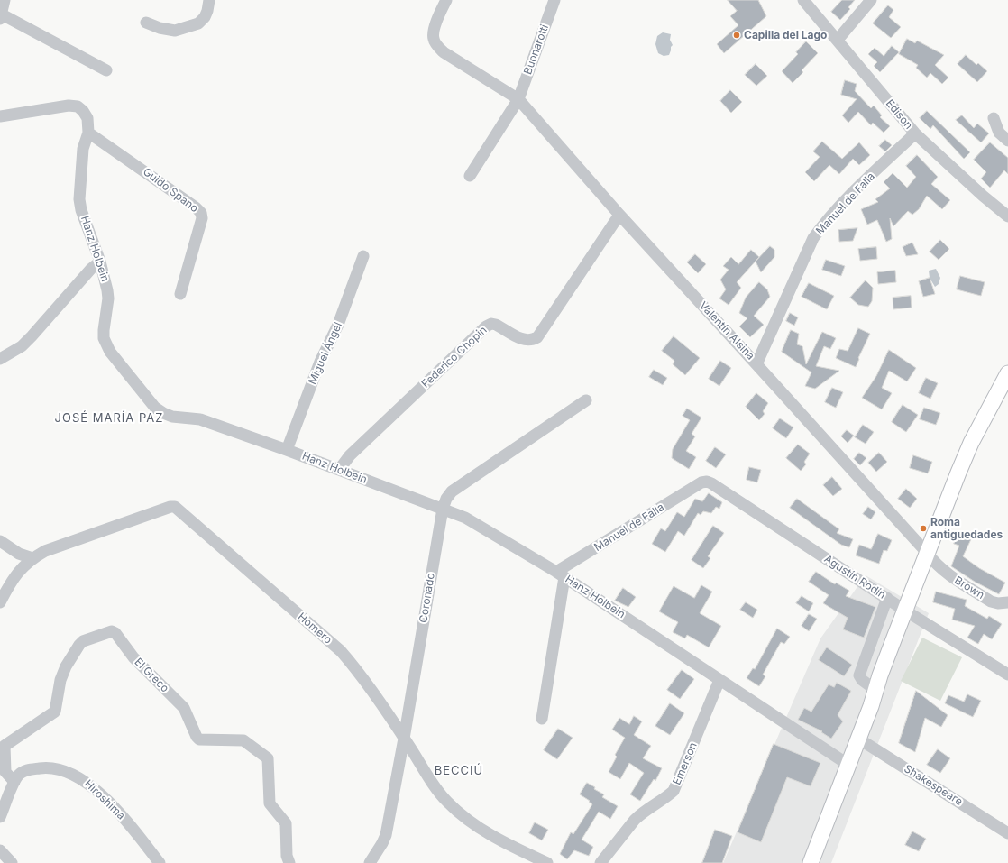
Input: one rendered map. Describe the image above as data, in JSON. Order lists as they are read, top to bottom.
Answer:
{
  "streets": {
    "street": [
      "Buonarotti",
      "Edison",
      "Guido Spano",
      "Manuel de Falla",
      "Hanz Holbein",
      "Valentín Alsina",
      "Miguel Ángel",
      "Federico Chopin",
      "Agustín Rodín",
      "Brown",
      "Coronado",
      "Homero",
      "El Greco",
      "Emerson",
      "Shakespeare",
      "Hiroshima"
    ]
  },
  "crossings": [
    ["Buonarotti", "Valentín Alsina"],
    ["Edison", "Manuel de Falla"],
    ["Guido Spano", "Hanz Holbein"],
    ["Manuel de Falla", "Hanz Holbein"],
    ["Manuel de Falla", "Valentín Alsina"],
    ["Manuel de Falla", "Agustín Rodín"],
    ["Hanz Holbein", "Miguel Ángel"],
    ["Hanz Holbein", "Federico Chopin"],
    ["Hanz Holbein", "Coronado"],
    ["Hanz Holbein", "Emerson"],
    ["Valentín Alsina", "Federico Chopin"],
    ["Valentín Alsina", "Brown"],
    ["Coronado", "Homero"],
    ["El Greco", "Hiroshima"]
  ],
  "districts": ["JOSÉ MARÍA PAZ", "BECCIÚ"],
  "places": ["Capilla del Lago", "Roma antiguedades"]
}
